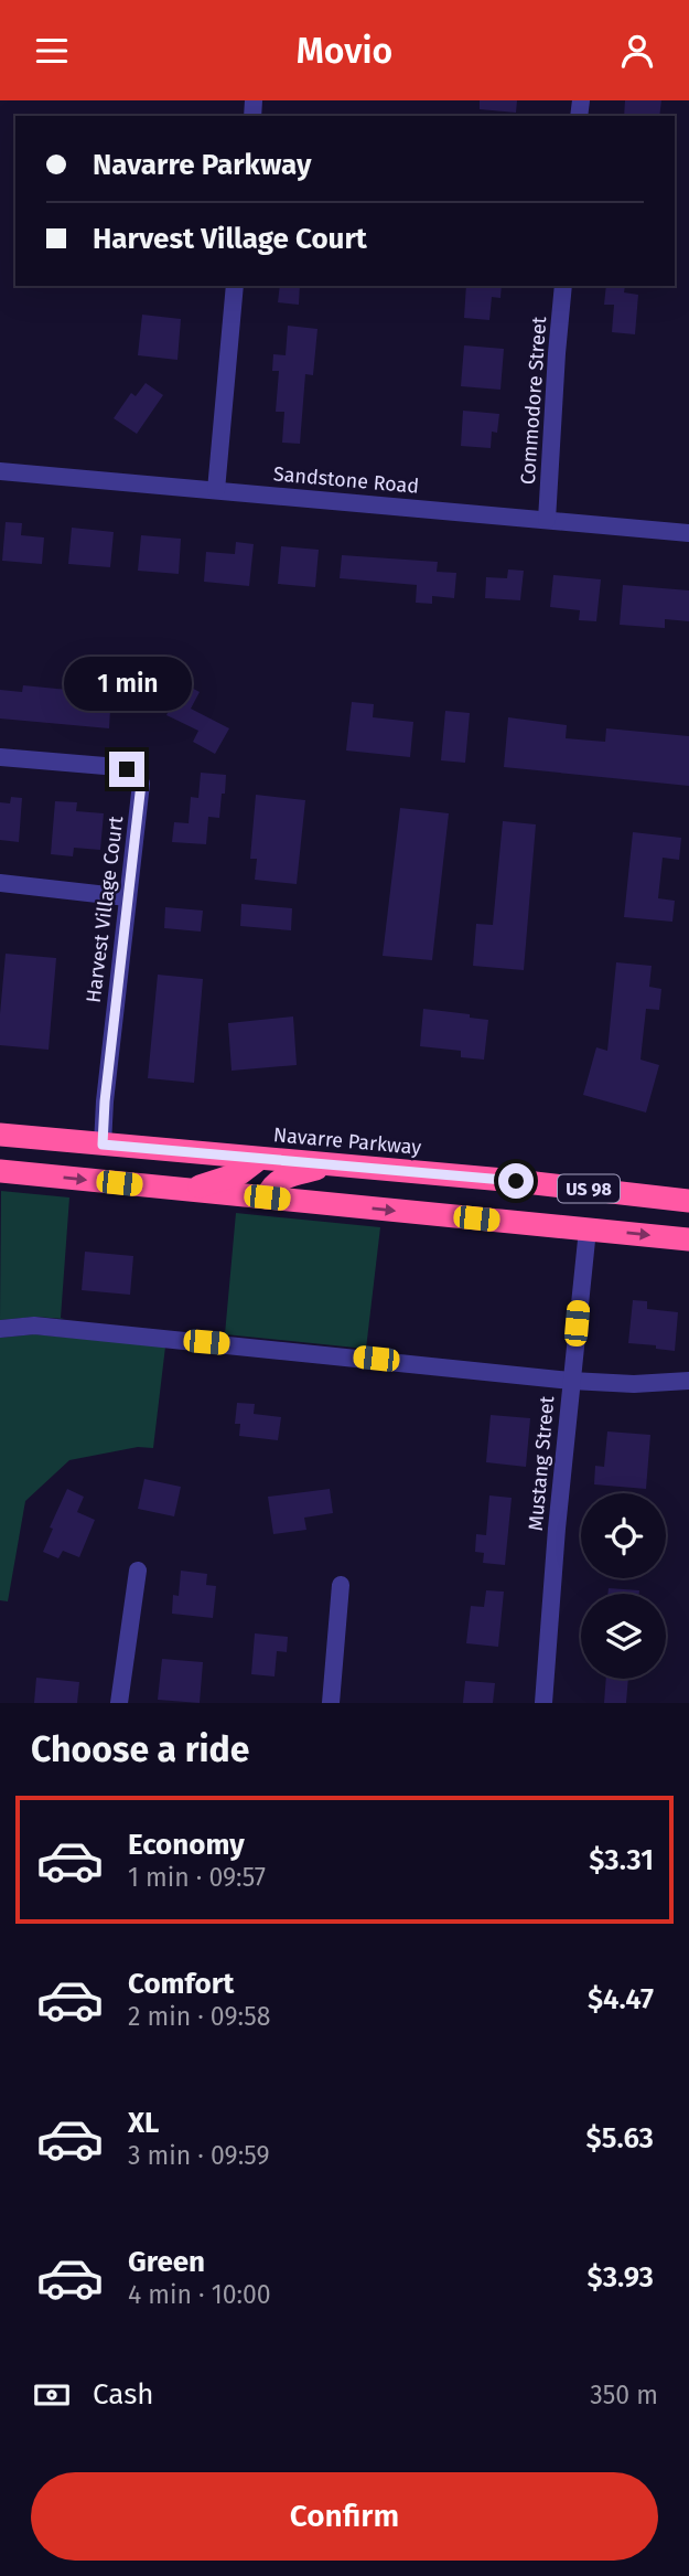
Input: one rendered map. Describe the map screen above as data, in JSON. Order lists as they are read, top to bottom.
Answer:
{
  "streets": {
    "highway": ["Navarre Parkway", "US 98"],
    "street": [
      "Commodore Street",
      "Sandstone Road",
      "Harvest Village Court",
      "Mustang Street"
    ]
  },
  "crossings": [
    ["Commodore Street", "Sandstone Road"],
    ["Harvest Village Court", "Navarre Parkway"],
    ["US 98", "Mustang Street"]
  ],
  "page": {
    "header": "Movio",
    "banner": ["Navarre Parkway", "Harvest Village Court"],
    "bubble": "1 min",
    "heading": "Choose a ride",
    "list": [
      {
        "name": "Economy",
        "note": "1 min · 09:57",
        "value": "$3.31"
      },
      {
        "name": "Comfort",
        "note": "2 min · 09:58",
        "value": "$4.47"
      },
      {
        "name": "XL",
        "note": "3 min · 09:59",
        "value": "$5.63"
      },
      {
        "name": "Green",
        "note": "4 min · 10:00",
        "value": "$3.93"
      }
    ],
    "pay": ["Cash", "350 m"],
    "buttons": "Confirm"
  }
}
